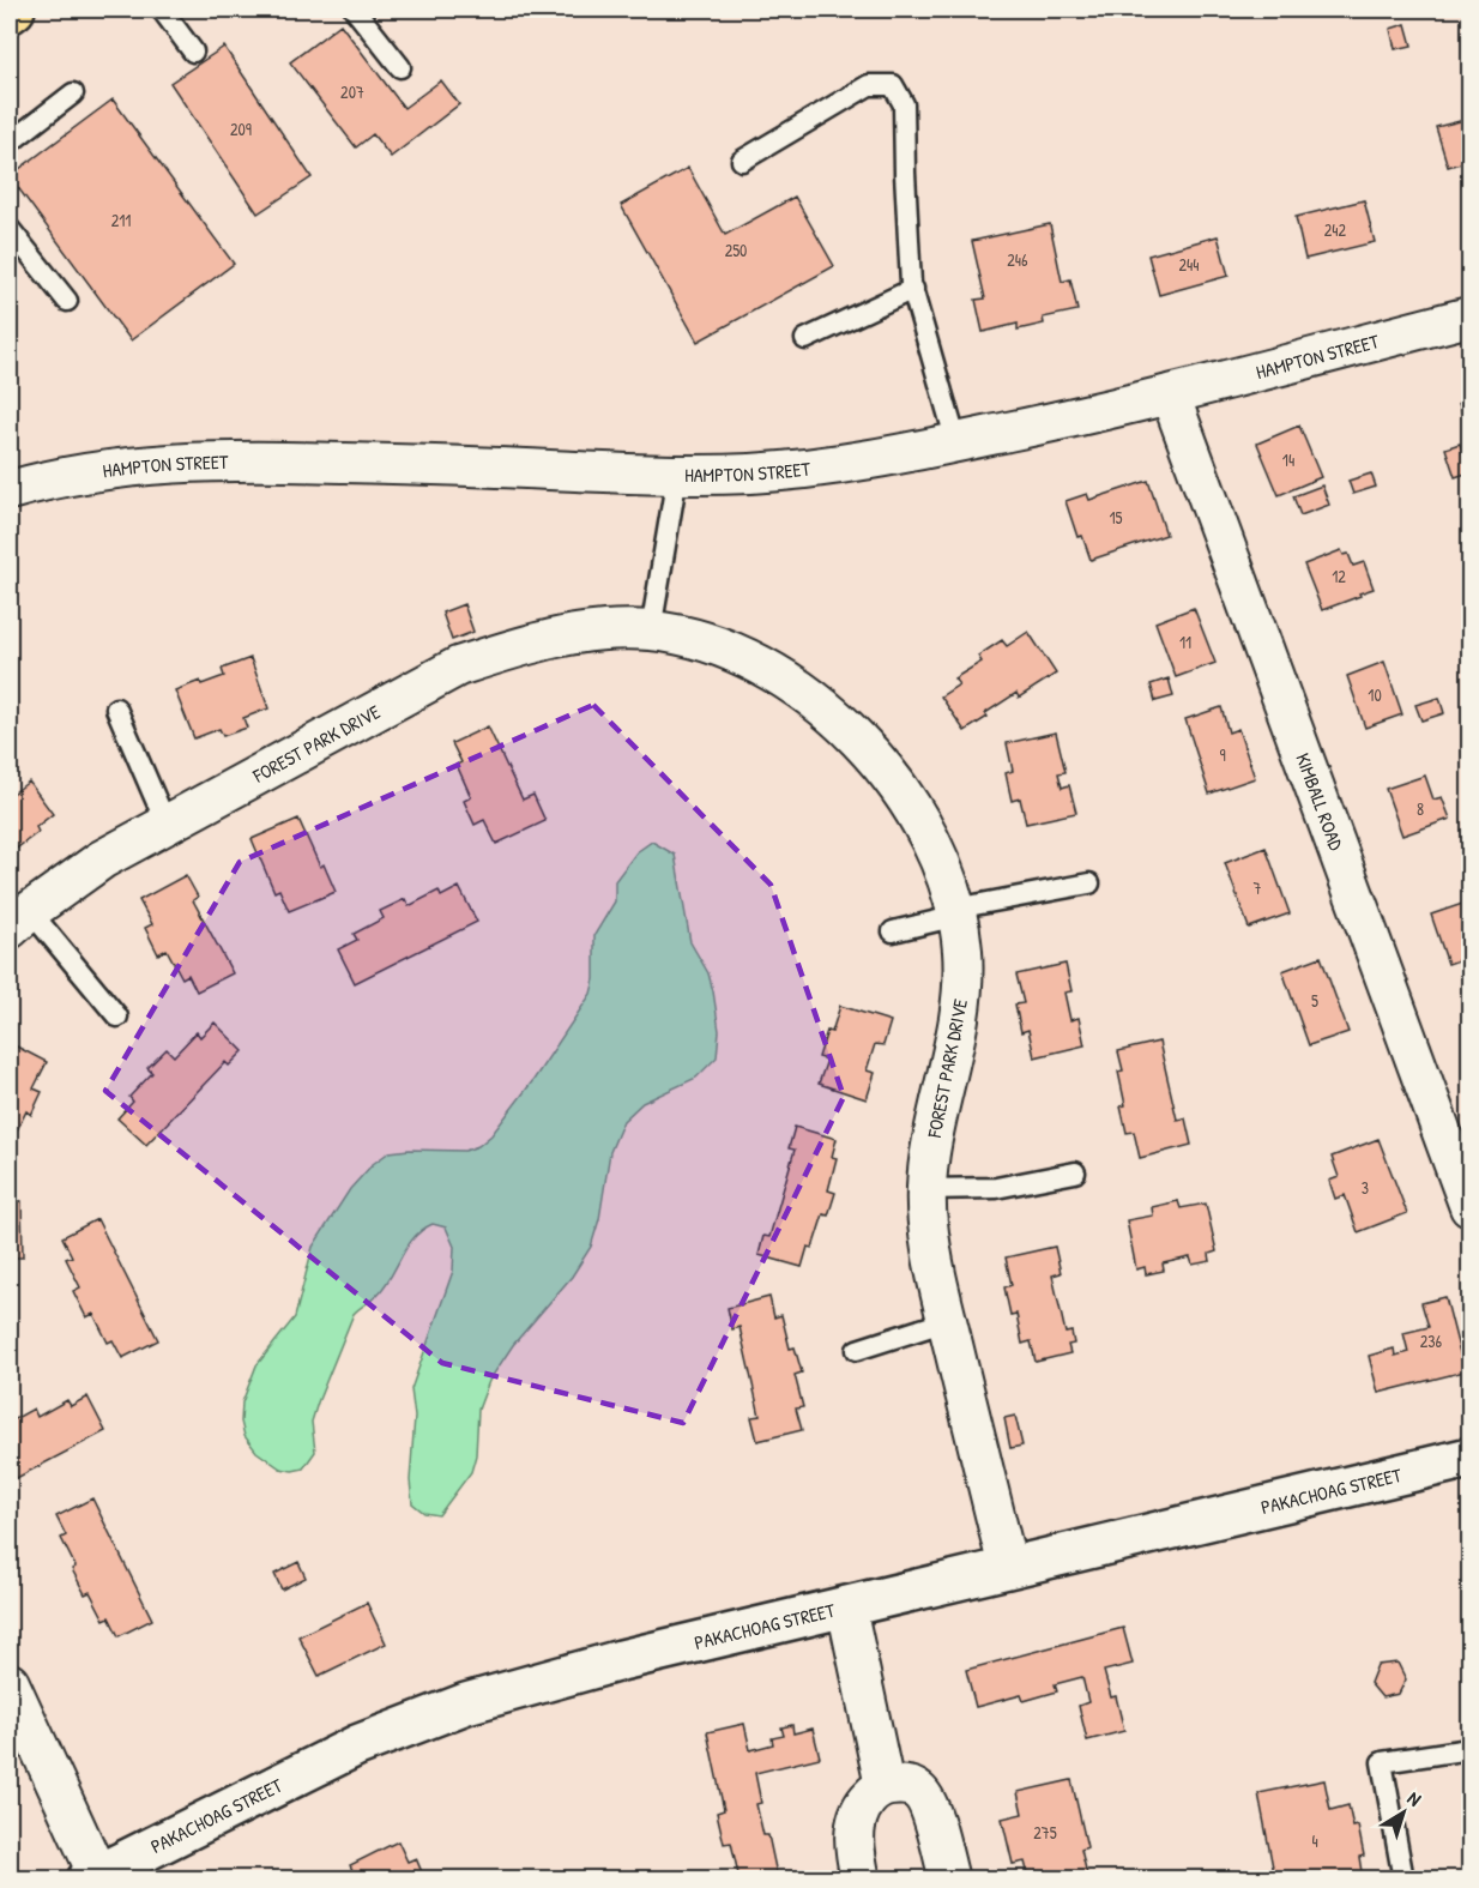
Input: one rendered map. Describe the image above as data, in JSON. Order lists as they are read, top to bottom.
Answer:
{
  "streets": {
    "street": [
      "HAMPTON STREET",
      "FOREST PARK DRIVE",
      "KIMBALL ROAD",
      "PAKACHOAG STREET"
    ]
  },
  "crossings": [
    ["HAMPTON STREET", "KIMBALL ROAD"],
    ["FOREST PARK DRIVE", "PAKACHOAG STREET"]
  ],
  "house_numbers": [
    "207",
    "209",
    "211",
    "242",
    "250",
    "246",
    "244",
    "14",
    "15",
    "12",
    "11",
    "10",
    "9",
    "8",
    "7",
    "5",
    "3",
    "236",
    "275",
    "4"
  ],
  "north": "top right"
}
